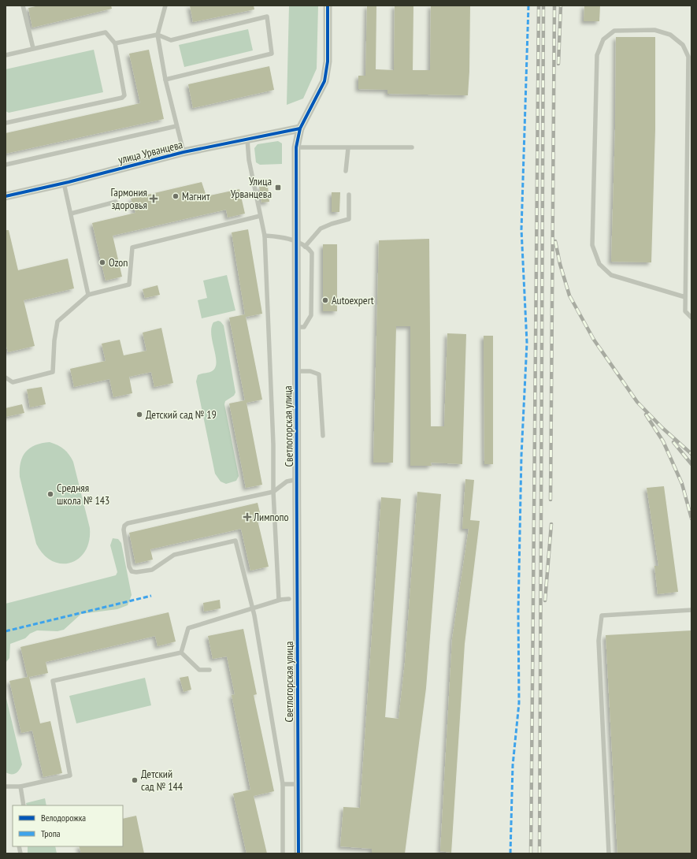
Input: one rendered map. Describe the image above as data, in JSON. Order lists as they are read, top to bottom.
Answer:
{
  "streets": {
    "street": ["улица Урванцева", "Светлогорская улица"]
  },
  "crossings": [
    ["улица Урванцева", "Светлогорская улица"]
  ],
  "places": {
    "transit": ["Улица Урванцева"],
    "other": [
      "Магнит",
      "Ozon",
      "Autoexpert",
      "Детский сад № 19",
      "Средняя школа № 143",
      "Детский сад № 144"
    ],
    "health": ["Гармония здоровья", "Лимпопо"]
  },
  "legend": ["Велодорожка", "Тропа"]
}
